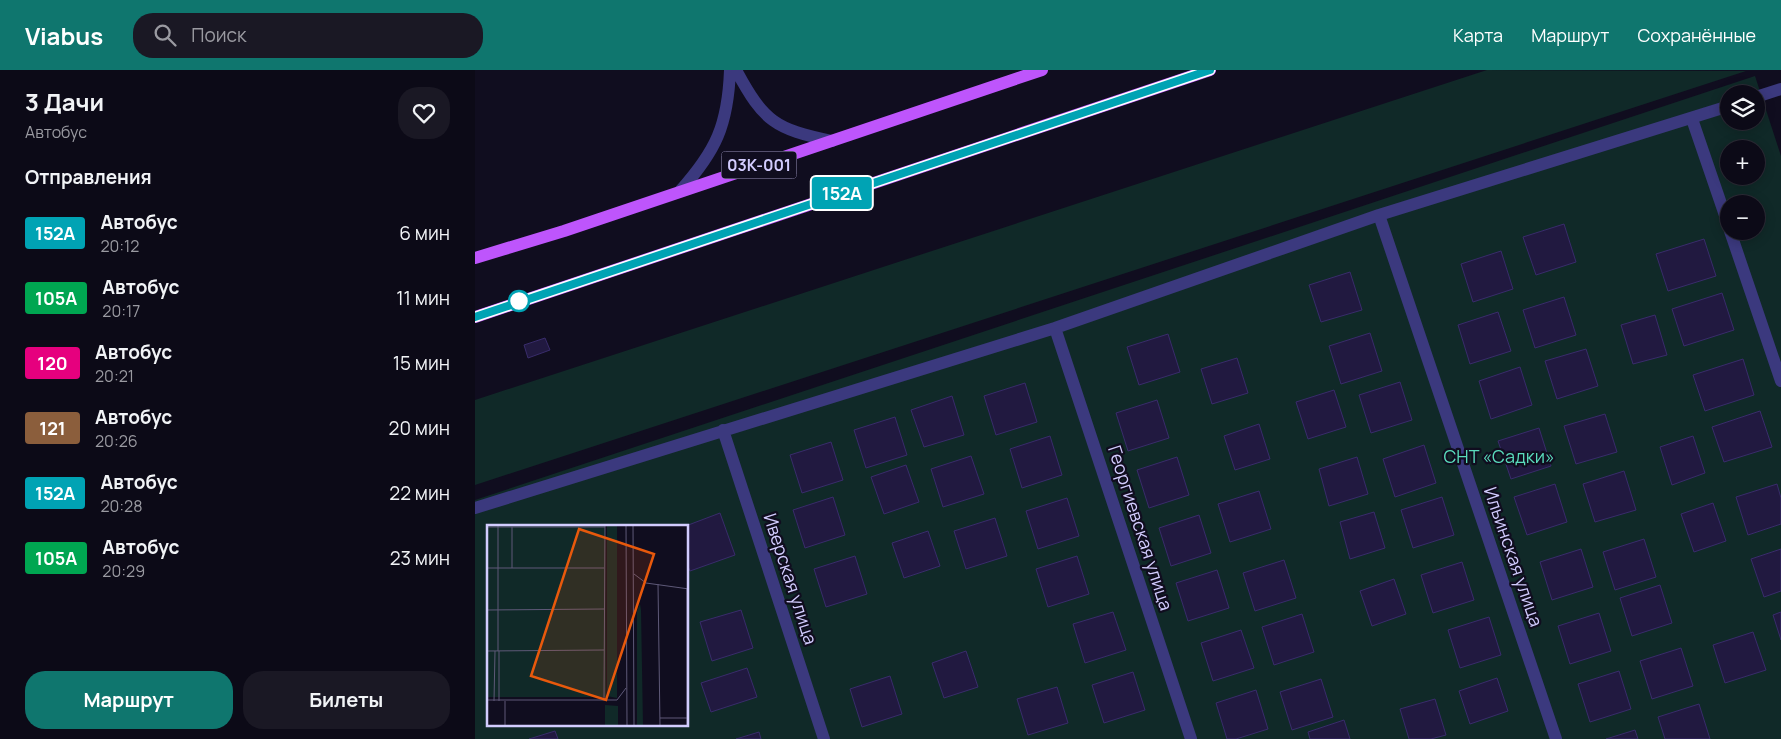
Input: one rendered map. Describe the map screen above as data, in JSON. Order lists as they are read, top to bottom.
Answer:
{
  "streets": {
    "main road": ["03К-001"],
    "street": ["Георгиевская улица", "Ильинская улица", "Иверская улица"]
  },
  "parks": ["СНТ «Садки»"],
  "lines": ["bus line 152A"],
  "page": {
    "header": "Viabus",
    "search": "Поиск",
    "nav": ["Карта", "Маршрут", "Сохранённые"],
    "heading": [
      ["3 Дачи", "Автобус"],
      "Отправления"
    ],
    "on_map": "152A",
    "map_buttons": ["+", "−"],
    "list": [
      {
        "mark": "152A",
        "name": "Автобус",
        "note": "20:12",
        "value": "6 мин"
      },
      {
        "mark": "105А",
        "name": "Автобус",
        "note": "20:17",
        "value": "11 мин"
      },
      {
        "mark": "120",
        "name": "Автобус",
        "note": "20:21",
        "value": "15 мин"
      },
      {
        "mark": "121",
        "name": "Автобус",
        "note": "20:26",
        "value": "20 мин"
      },
      {
        "mark": "152A",
        "name": "Автобус",
        "note": "20:28",
        "value": "22 мин"
      },
      {
        "mark": "105А",
        "name": "Автобус",
        "note": "20:29",
        "value": "23 мин"
      }
    ],
    "buttons": ["Маршрут", "Билеты"]
  }
}
